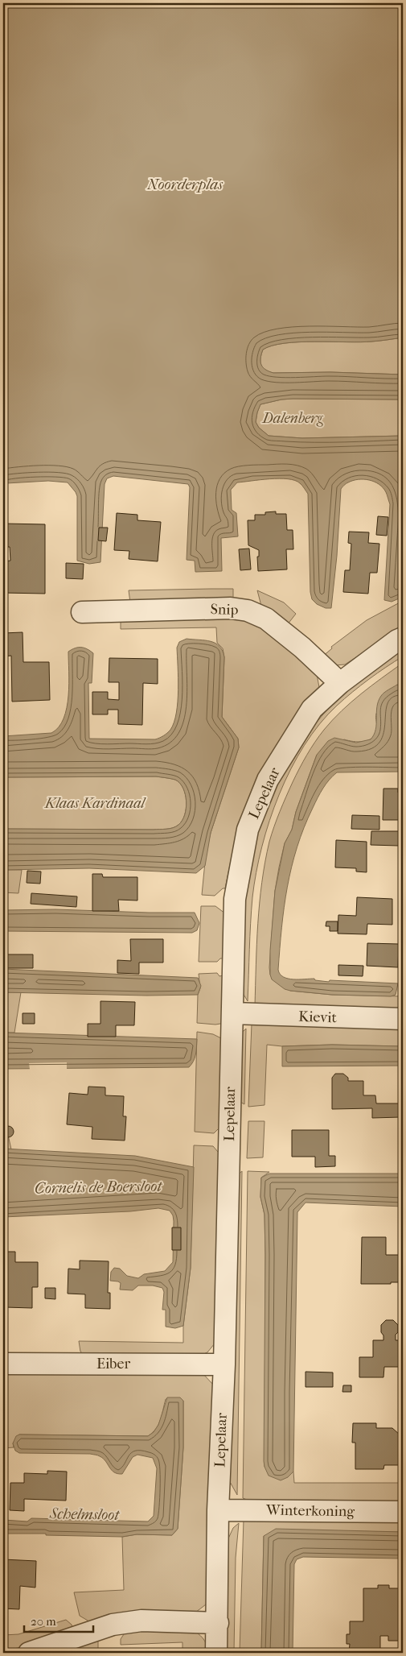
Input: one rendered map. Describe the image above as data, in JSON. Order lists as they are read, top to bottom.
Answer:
{
  "streets": {
    "street": [
      "Snip",
      "Lepelaar",
      "Kievit",
      "Eiber",
      "Winterkoning"
    ]
  },
  "crossings": [
    ["Snip", "Lepelaar"],
    ["Lepelaar", "Kievit"],
    ["Lepelaar", "Eiber"],
    ["Lepelaar", "Winterkoning"]
  ],
  "water": ["Noorderplas", "Cornelis de Boersloot", "Schelmsloot"],
  "parks": ["Dalenberg", "Klaas Kardinaal"],
  "scale_bar": "20 m"
}
